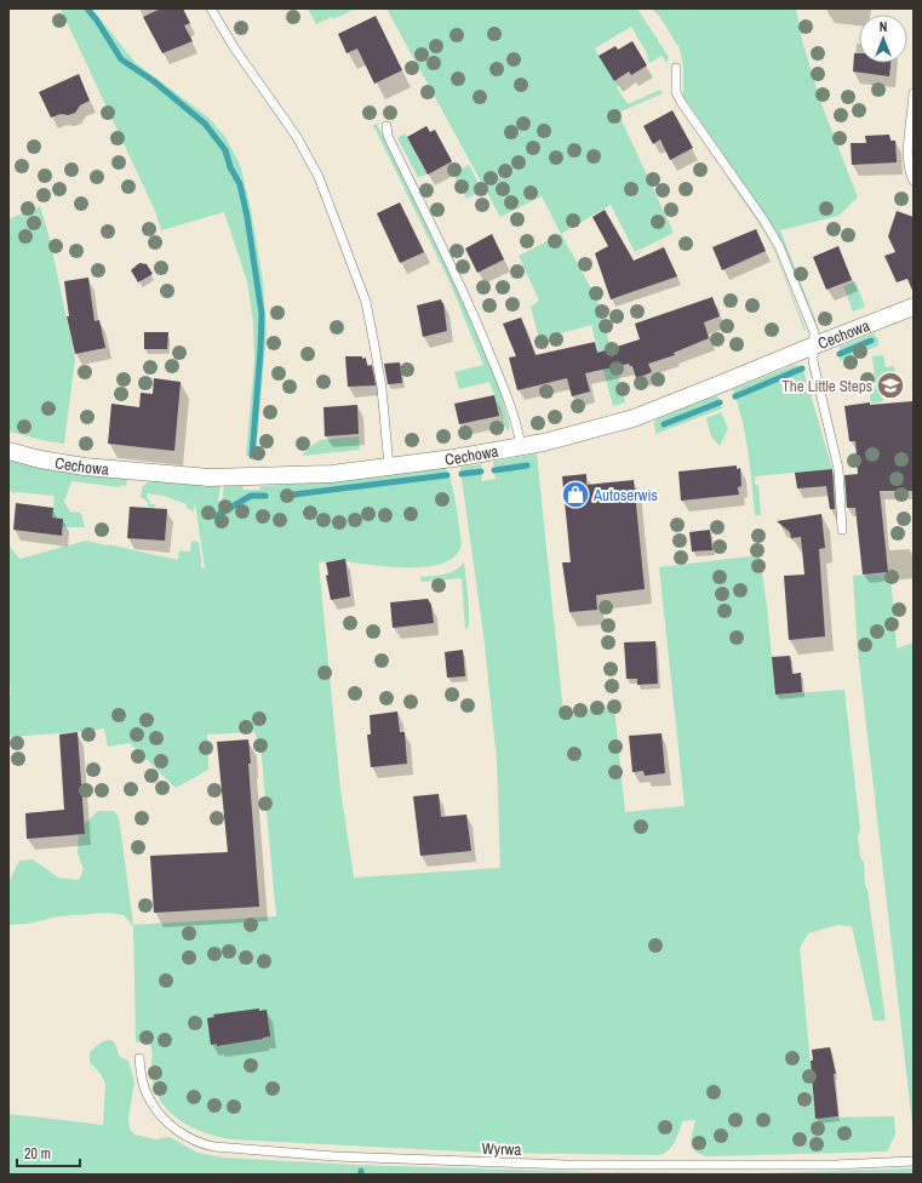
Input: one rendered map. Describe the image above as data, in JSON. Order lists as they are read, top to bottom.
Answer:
{
  "streets": {
    "street": ["Cechowa"],
    "lane": ["Wyrwa"]
  },
  "places": {
    "school or university": ["The Little Steps"],
    "shop": ["Autoserwis"]
  },
  "scale_bar": "20 m",
  "north": "top"
}
